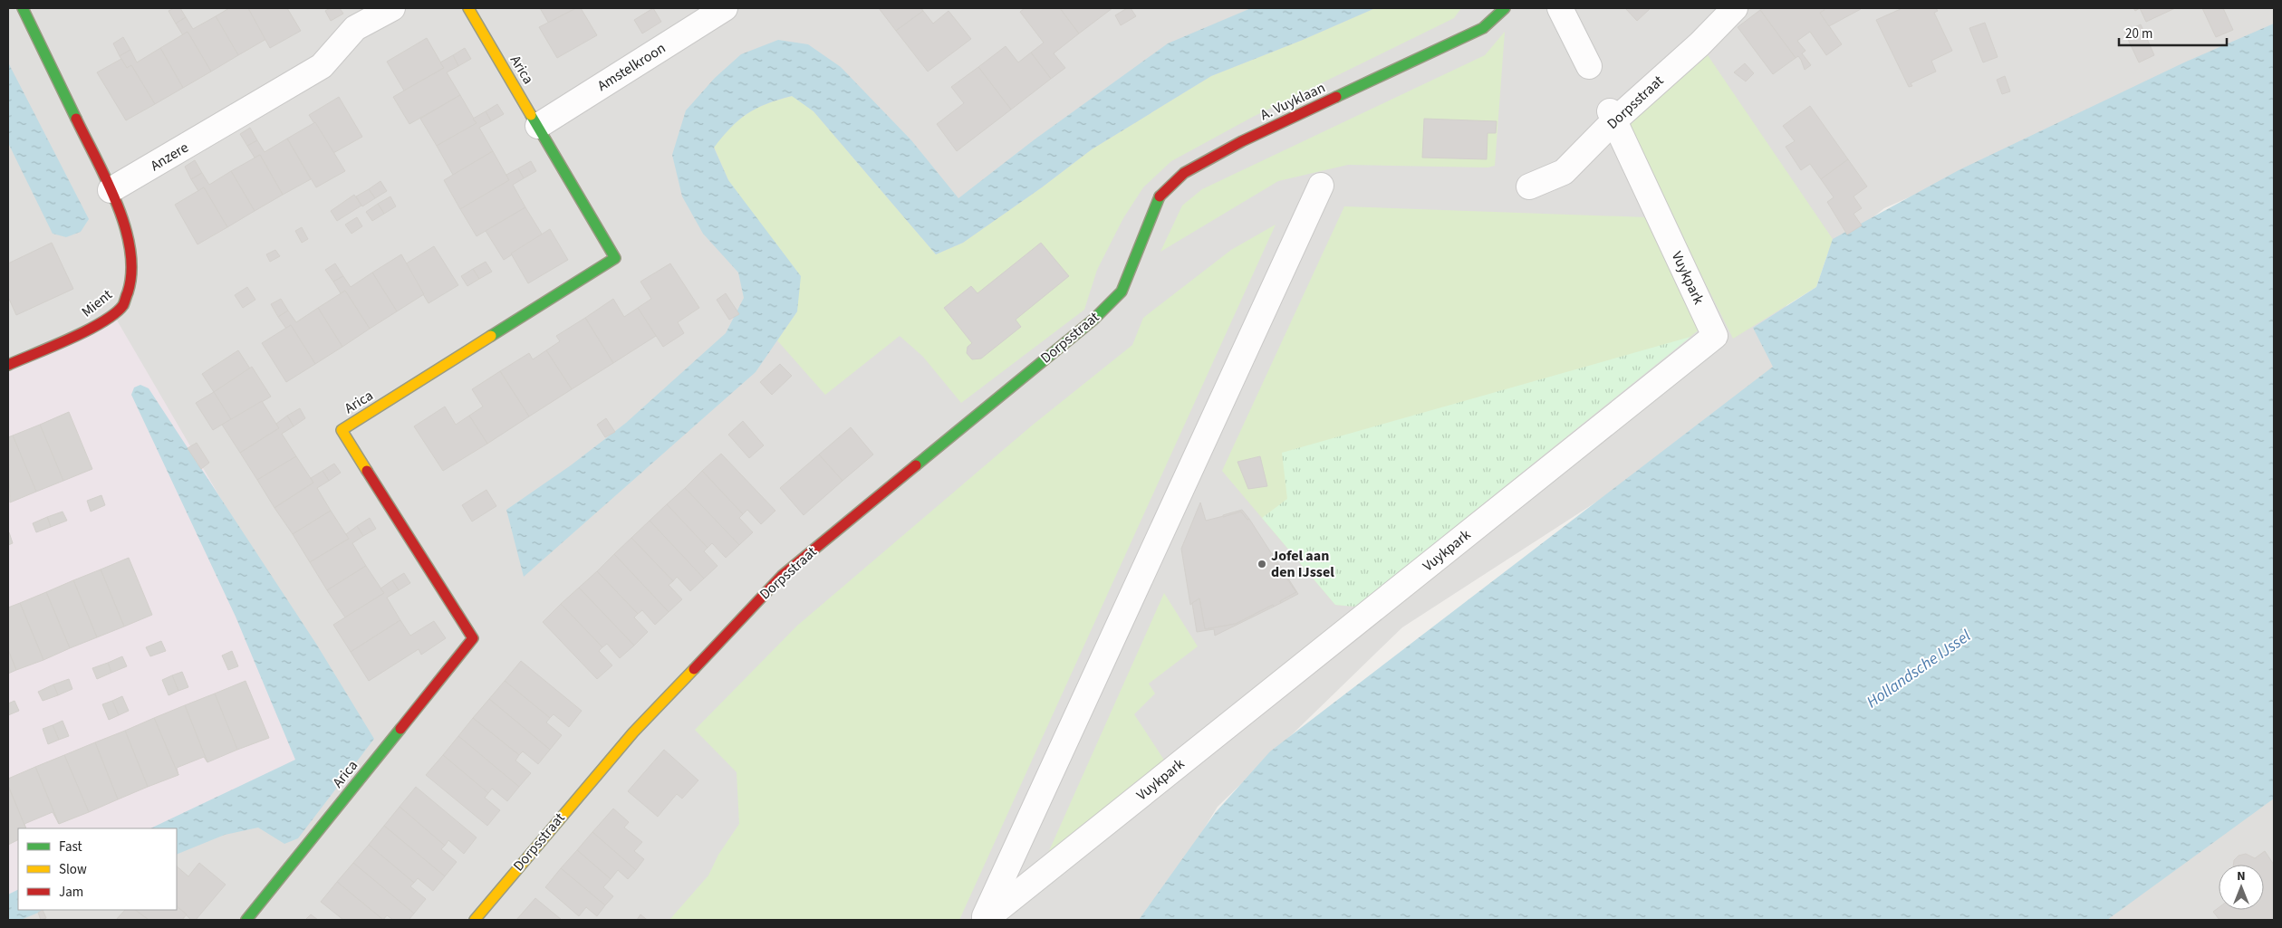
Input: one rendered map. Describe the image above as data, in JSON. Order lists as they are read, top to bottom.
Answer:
{
  "streets": {
    "street": [
      "Amstelkroon",
      "Arica",
      "A. Vuyklaan",
      "Dorpsstraat",
      "Anzere",
      "Vuykpark",
      "Mient"
    ]
  },
  "crossings": [
    ["Amstelkroon", "Arica"],
    ["A. Vuyklaan", "Dorpsstraat"],
    ["Dorpsstraat", "Vuykpark"],
    ["Anzere", "Mient"]
  ],
  "water": ["Hollandsche IJssel"],
  "places": ["Jofel aan den IJssel"],
  "legend": ["Fast", "Slow", "Jam"],
  "scale_bar": "20 m",
  "north": "top"
}
